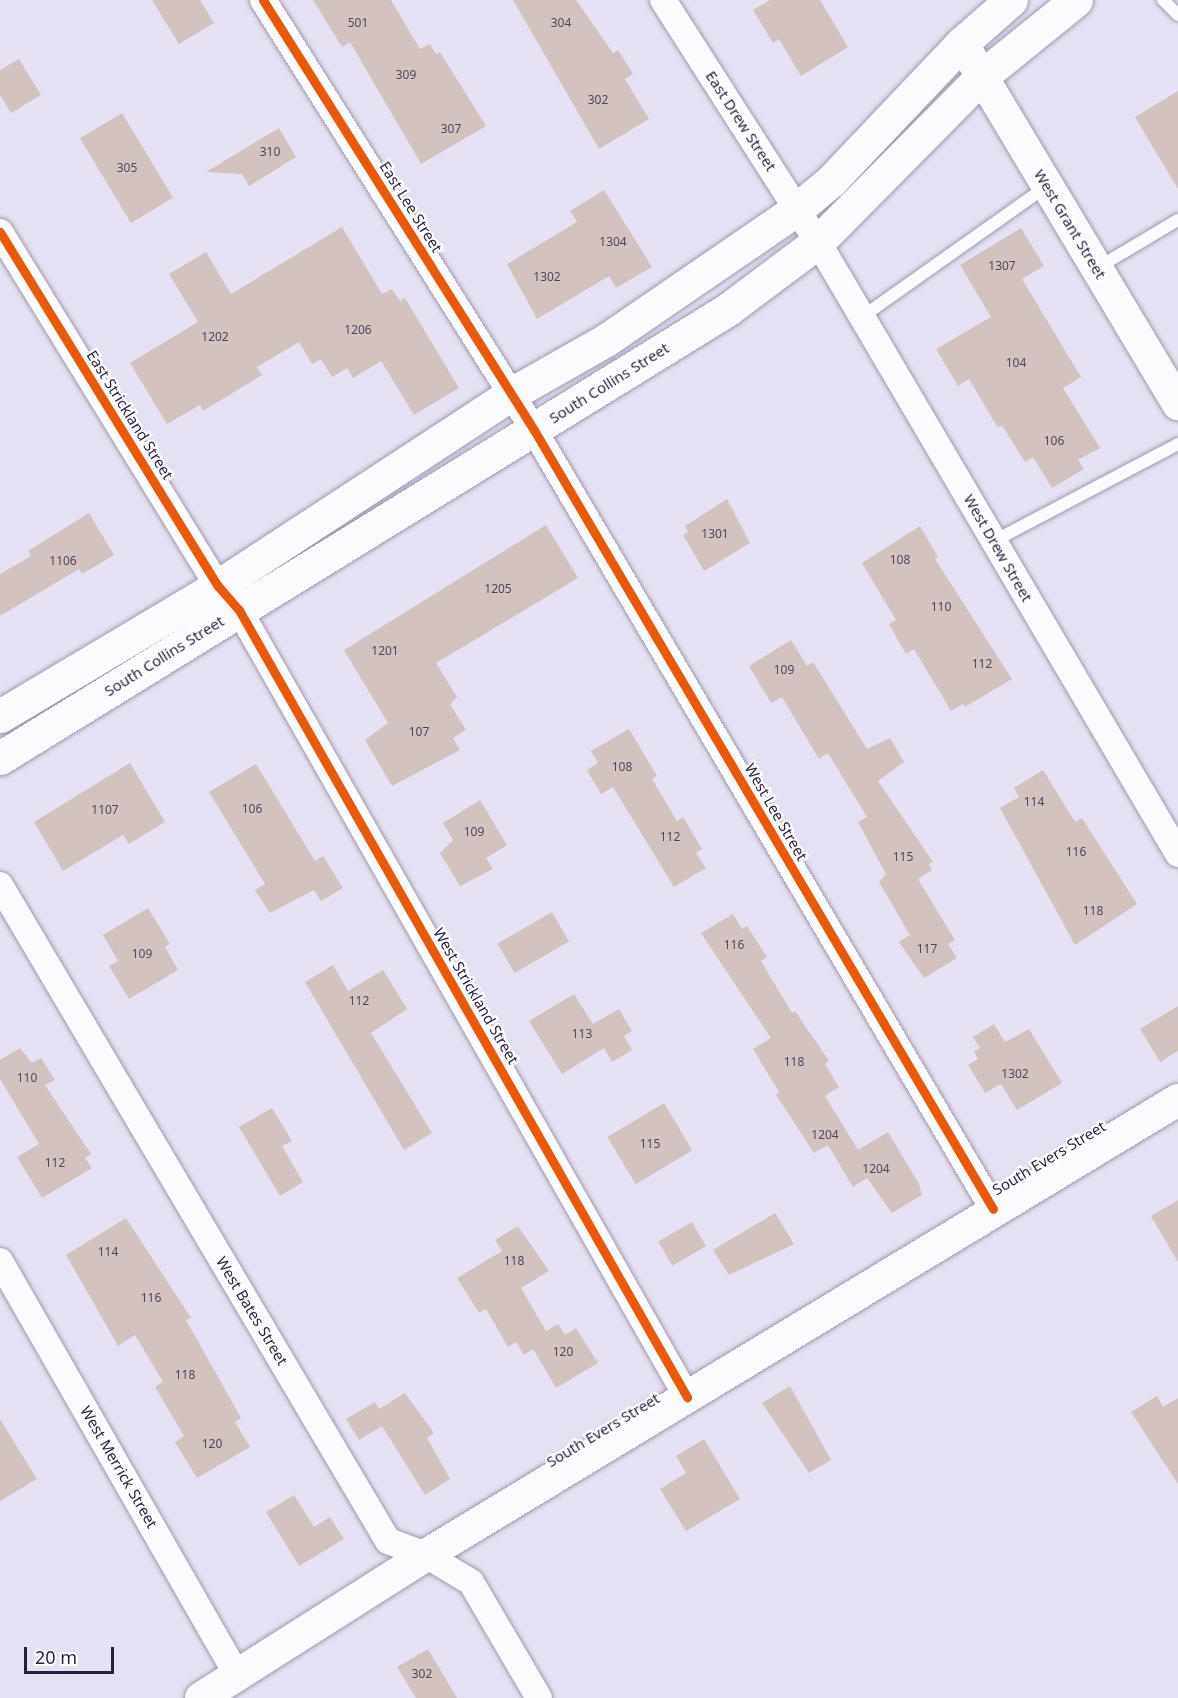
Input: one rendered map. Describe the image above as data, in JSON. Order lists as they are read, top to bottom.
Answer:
{
  "streets": {
    "main road": ["South Collins Street"],
    "street": [
      "East Drew Street",
      "East Lee Street",
      "West Grant Street",
      "East Strickland Street",
      "West Drew Street",
      "West Lee Street",
      "West Strickland Street",
      "South Evers Street",
      "West Bates Street",
      "West Merrick Street"
    ]
  },
  "crossings": [
    ["East Drew Street", "South Collins Street"],
    ["East Drew Street", "West Drew Street"],
    ["East Lee Street", "South Collins Street"],
    ["East Lee Street", "West Lee Street"],
    ["West Grant Street", "South Collins Street"],
    ["South Collins Street", "East Strickland Street"],
    ["South Collins Street", "West Drew Street"],
    ["South Collins Street", "West Lee Street"],
    ["South Collins Street", "West Strickland Street"],
    ["East Strickland Street", "West Strickland Street"],
    ["West Lee Street", "South Evers Street"],
    ["West Strickland Street", "South Evers Street"],
    ["South Evers Street", "West Bates Street"],
    ["South Evers Street", "West Merrick Street"]
  ],
  "house_numbers": [
    "501",
    "304",
    "309",
    "302",
    "307",
    "310",
    "305",
    "1304",
    "1307",
    "1302",
    "1206",
    "1202",
    "104",
    "106",
    "1301",
    "108",
    "1106",
    "1205",
    "110",
    "1201",
    "112",
    "109",
    "107",
    "108",
    "114",
    "106",
    "1107",
    "109",
    "112",
    "116",
    "115",
    "118",
    "116",
    "117",
    "109",
    "112",
    "113",
    "118",
    "1302",
    "110",
    "1204",
    "115",
    "112",
    "1204",
    "114",
    "118",
    "116",
    "120",
    "118",
    "120",
    "302"
  ],
  "scale_bar": "20 m"
}
